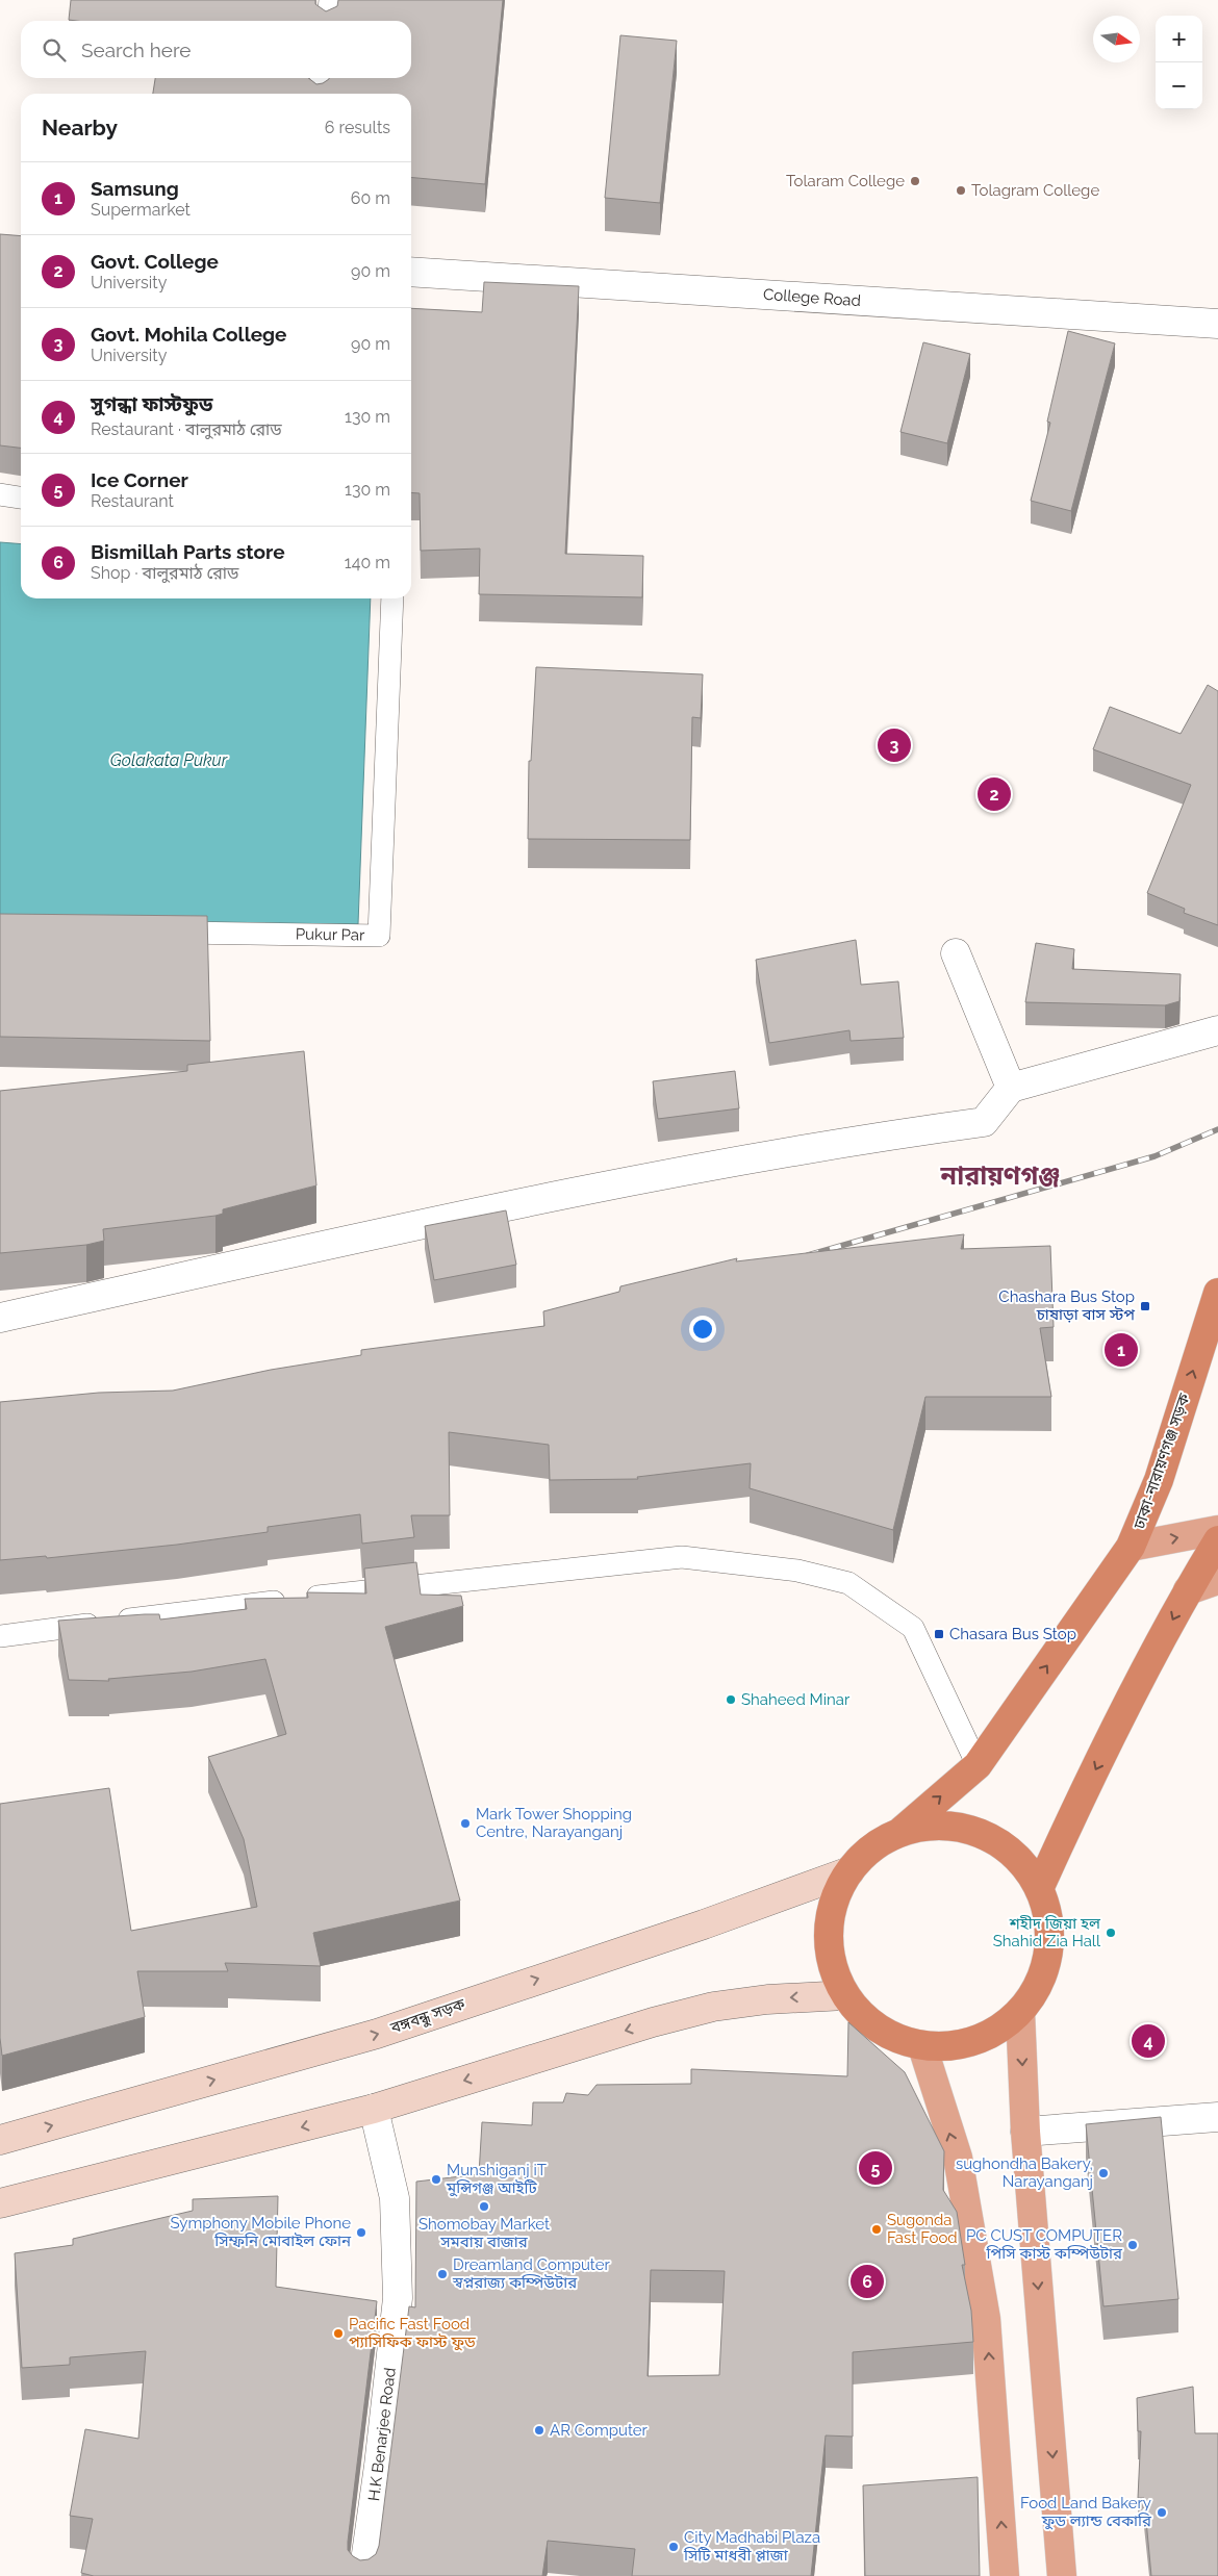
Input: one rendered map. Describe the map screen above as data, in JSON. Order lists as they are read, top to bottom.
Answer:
{
  "streets": {
    "highway": ["ঢাকা-নারায়ণগঞ্জ সড়ক"],
    "main road": ["বঙ্গবন্ধু সড়ক"],
    "street": ["College Road", "H.K Benarjee Road"],
    "lane": ["Pukur Par"]
  },
  "districts": ["নারায়ণগঞ্জ"],
  "water": ["Golakata Pukur"],
  "places": {
    "other": [
      "Tolaram College",
      "Tolagram College",
      "Shaheed Minar",
      "Mark Tower Shopping Centre, Narayanganj",
      "শহীদ জিয়া হল Shahid Zia Hall",
      "sughondha Bakery, Narayanganj",
      "Munshiganj iT মুন্সিগঞ্জ আইটি",
      "Shomobay Market সমবায় বাজার",
      "Sugonda Fast Food",
      "Symphony Mobile Phone সিম্ফনি মোবাইল ফোন",
      "PC CUST COMPUTER পিসি কাস্ট কম্পিউটার",
      "Dreamland Computer স্বপ্নরাজ্য কম্পিউটার",
      "Pacific Fast Food প্যাসিফিক ফাস্ট ফুড",
      "AR Computer",
      "Food Land Bakery ফুড ল্যান্ড বেকারি",
      "City Madhabi Plaza সিটি মাধবী প্লাজা"
    ],
    "transit": ["Chashara Bus Stop চাষাড়া বাস স্টপ", "Chasara Bus Stop"]
  },
  "north": "right",
  "page": {
    "map_buttons": ["+", "−"],
    "search": "Search here",
    "heading": ["Nearby", "6 results"],
    "list": [
      {
        "mark": "1",
        "name": "Samsung",
        "note": "Supermarket",
        "value": "60 m"
      },
      {
        "mark": "2",
        "name": "Govt. College",
        "note": "University",
        "value": "90 m"
      },
      {
        "mark": "3",
        "name": "Govt. Mohila College",
        "note": "University",
        "value": "90 m"
      },
      {
        "mark": "4",
        "name": "সুগন্ধা ফাস্টফুড",
        "note": "Restaurant · বালুরমাঠ রোড",
        "value": "130 m"
      },
      {
        "mark": "5",
        "name": "Ice Corner",
        "note": "Restaurant",
        "value": "130 m"
      },
      {
        "mark": "6",
        "name": "Bismillah Parts store",
        "note": "Shop · বালুরমাঠ রোড",
        "value": "140 m"
      }
    ],
    "pins": [
      "3",
      "2",
      "1",
      "4",
      "5",
      "6"
    ]
  }
}
